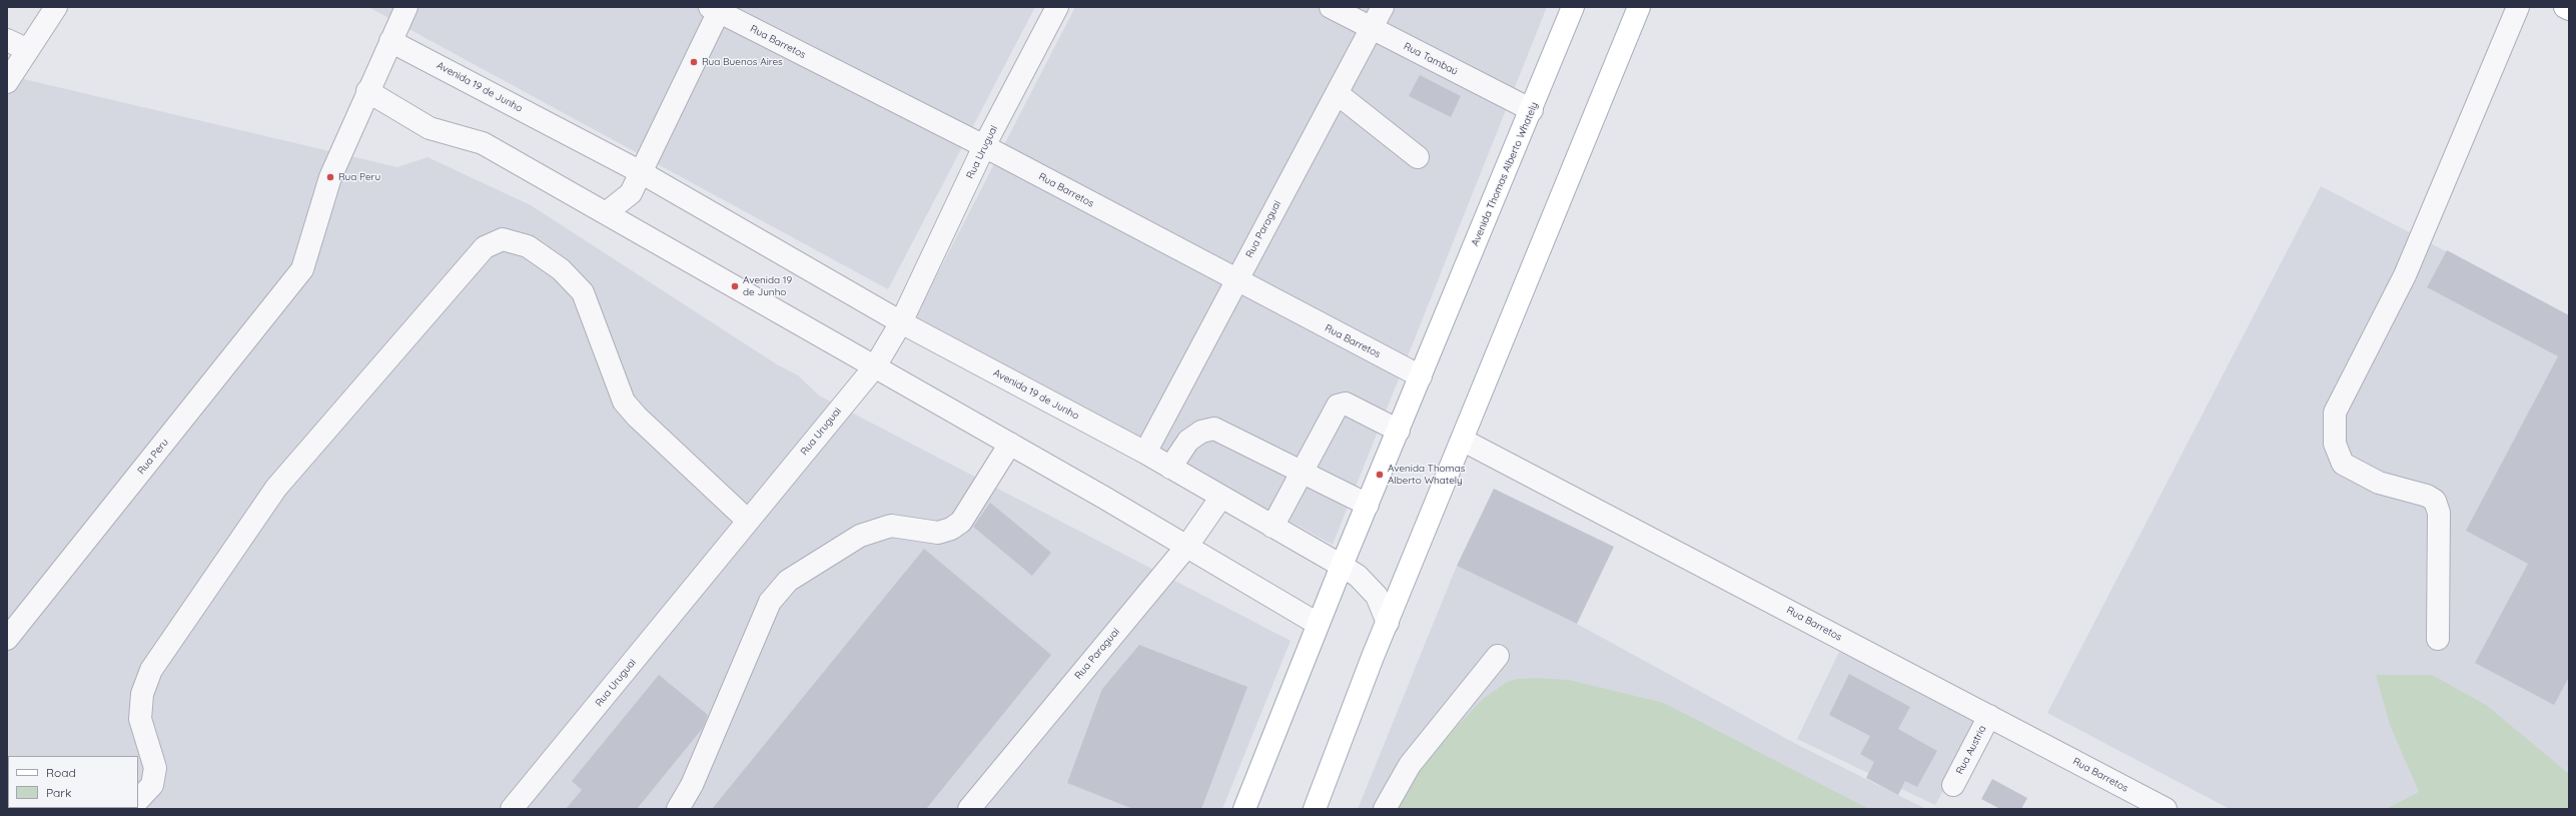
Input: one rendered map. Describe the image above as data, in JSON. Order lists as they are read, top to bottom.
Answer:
{
  "streets": {
    "main road": ["Avenida Thomas Alberto Whately"],
    "street": [
      "Rua Barretos",
      "Rua Tambaú",
      "Avenida 19 de Junho",
      "Rua Uruguai",
      "Rua Paraguai",
      "Rua Peru",
      "Rua Austria"
    ]
  },
  "crossings": [
    ["Rua Barretos", "Rua Uruguai"],
    ["Rua Barretos", "Avenida Thomas Alberto Whately"],
    ["Rua Barretos", "Rua Paraguai"],
    ["Rua Barretos", "Rua Austria"],
    ["Rua Tambaú", "Avenida Thomas Alberto Whately"],
    ["Rua Tambaú", "Rua Paraguai"],
    ["Avenida 19 de Junho", "Rua Uruguai"],
    ["Avenida 19 de Junho", "Avenida Thomas Alberto Whately"],
    ["Avenida 19 de Junho", "Rua Paraguai"],
    ["Avenida 19 de Junho", "Rua Peru"]
  ],
  "places": [
    "Rua Buenos Aires",
    "Rua Peru",
    "Avenida 19 de Junho",
    "Avenida Thomas Alberto Whately"
  ],
  "legend": ["Road", "Park"]
}
